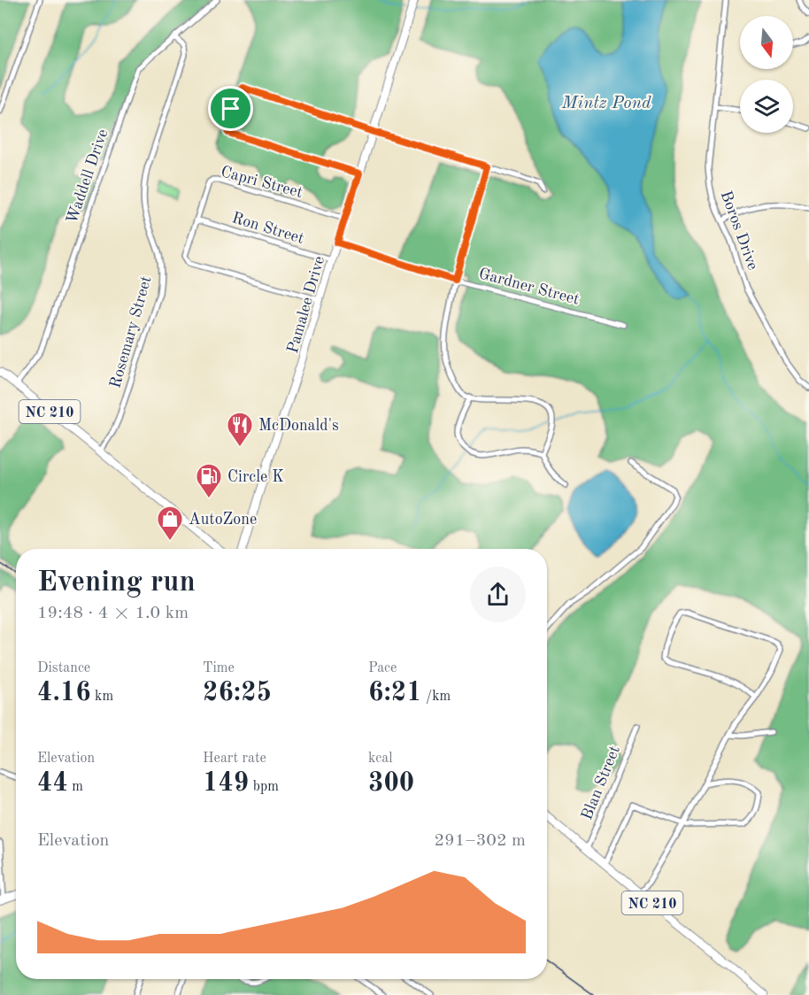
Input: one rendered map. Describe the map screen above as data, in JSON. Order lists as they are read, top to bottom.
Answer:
{
  "streets": {
    "main road": ["Pamalee Drive", "NC 210"],
    "street": [
      "Waddell Drive",
      "Capri Street",
      "Ron Street",
      "Boros Drive",
      "Gardner Street",
      "Rosemary Street",
      "Blan Street"
    ]
  },
  "crossings": [
    ["Waddell Drive", "Rosemary Street"],
    ["Waddell Drive", "NC 210"],
    ["Capri Street", "Ron Street"],
    ["Capri Street", "Pamalee Drive"],
    ["Ron Street", "Pamalee Drive"],
    ["Gardner Street", "Pamalee Drive"],
    ["Rosemary Street", "NC 210"],
    ["NC 210", "Blan Street"]
  ],
  "water": ["Mintz Pond"],
  "places": {
    "restaurant": ["McDonald's"],
    "fuel station": ["Circle K"],
    "shop": ["AutoZone"]
  },
  "north": "bottom",
  "page": {
    "heading": ["Evening run", "19:48 · 4 × 1.0 km"],
    "stats": [
      ["Distance", "4.16 km"],
      ["Time", "26:25"],
      ["Pace", "6:21 /km"],
      ["Elevation", "44 m"],
      ["Heart rate", "149 bpm"],
      ["kcal", "300"]
    ],
    "chart": ["Elevation", "291–302 m"]
  }
}
